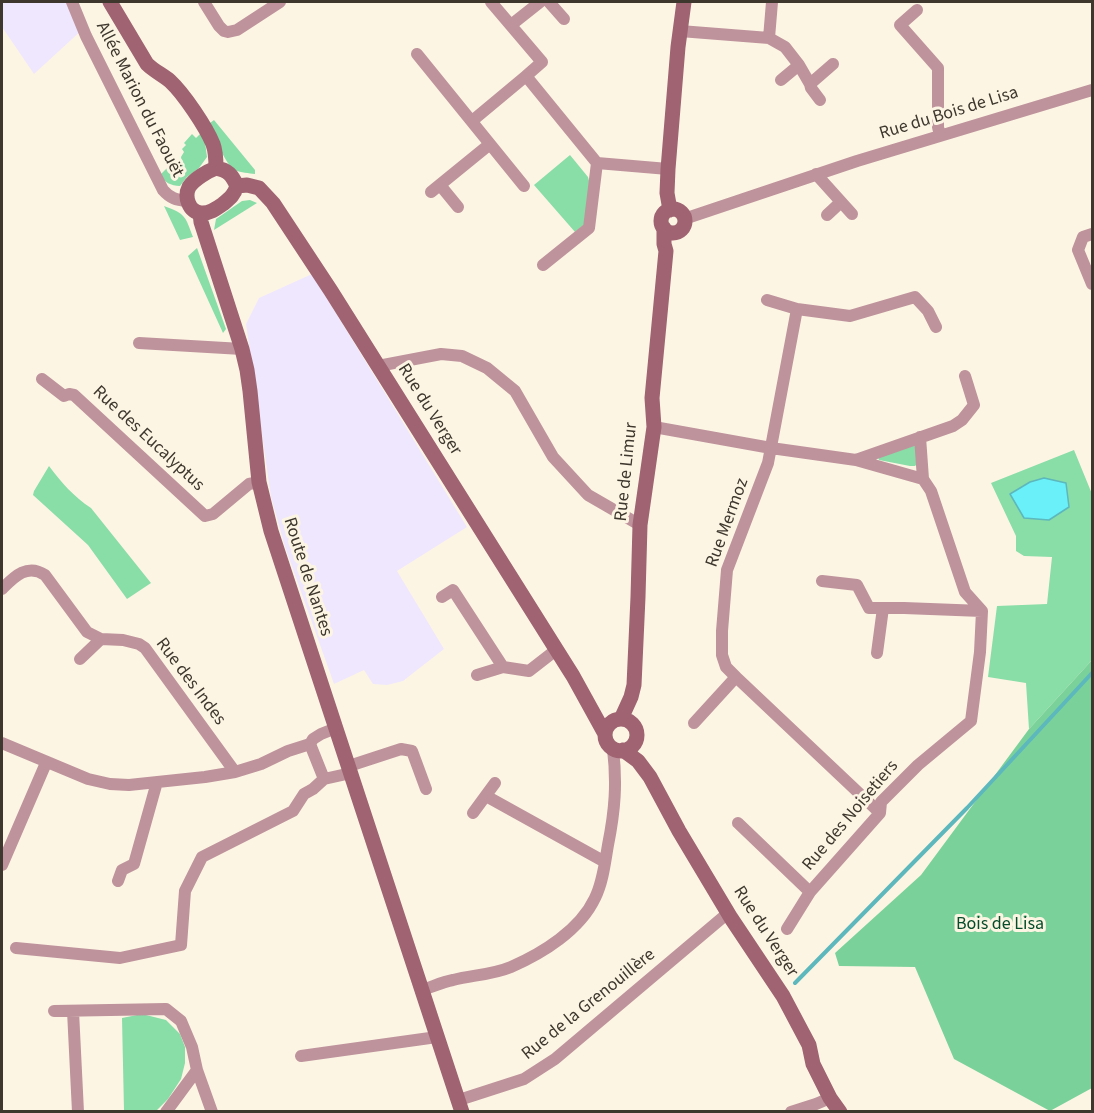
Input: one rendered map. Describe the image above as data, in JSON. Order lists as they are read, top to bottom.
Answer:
{
  "streets": {
    "main road": ["Rue du Verger", "Rue de Limur", "Route de Nantes"],
    "street": [
      "Allée Marion du Faouët",
      "Rue du Bois de Lisa",
      "Rue des Eucalyptus",
      "Rue Mermoz",
      "Rue des Indes",
      "Rue des Noisetiers",
      "Rue de la Grenouillère"
    ]
  },
  "crossings": [
    ["Allée Marion du Faouët", "Rue du Verger"],
    ["Allée Marion du Faouët", "Route de Nantes"],
    ["Rue du Bois de Lisa", "Rue de Limur"],
    ["Rue du Verger", "Rue de Limur"],
    ["Rue du Verger", "Route de Nantes"],
    ["Rue du Verger", "Rue de la Grenouillère"],
    ["Rue des Eucalyptus", "Route de Nantes"],
    ["Rue Mermoz", "Rue des Noisetiers"],
    ["Route de Nantes", "Rue de la Grenouillère"]
  ],
  "parks": ["Bois de Lisa"]
}
